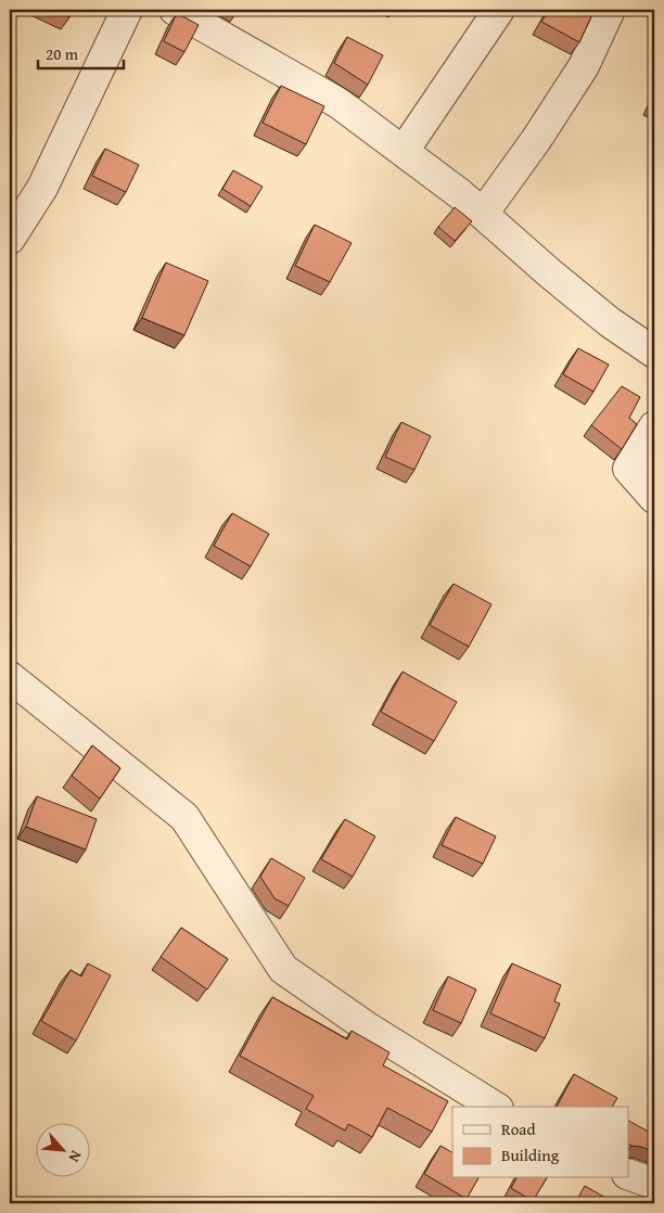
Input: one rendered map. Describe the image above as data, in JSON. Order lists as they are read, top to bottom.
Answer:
{
  "legend": ["Road", "Building"],
  "scale_bar": "20 m",
  "north": "bottom right"
}
